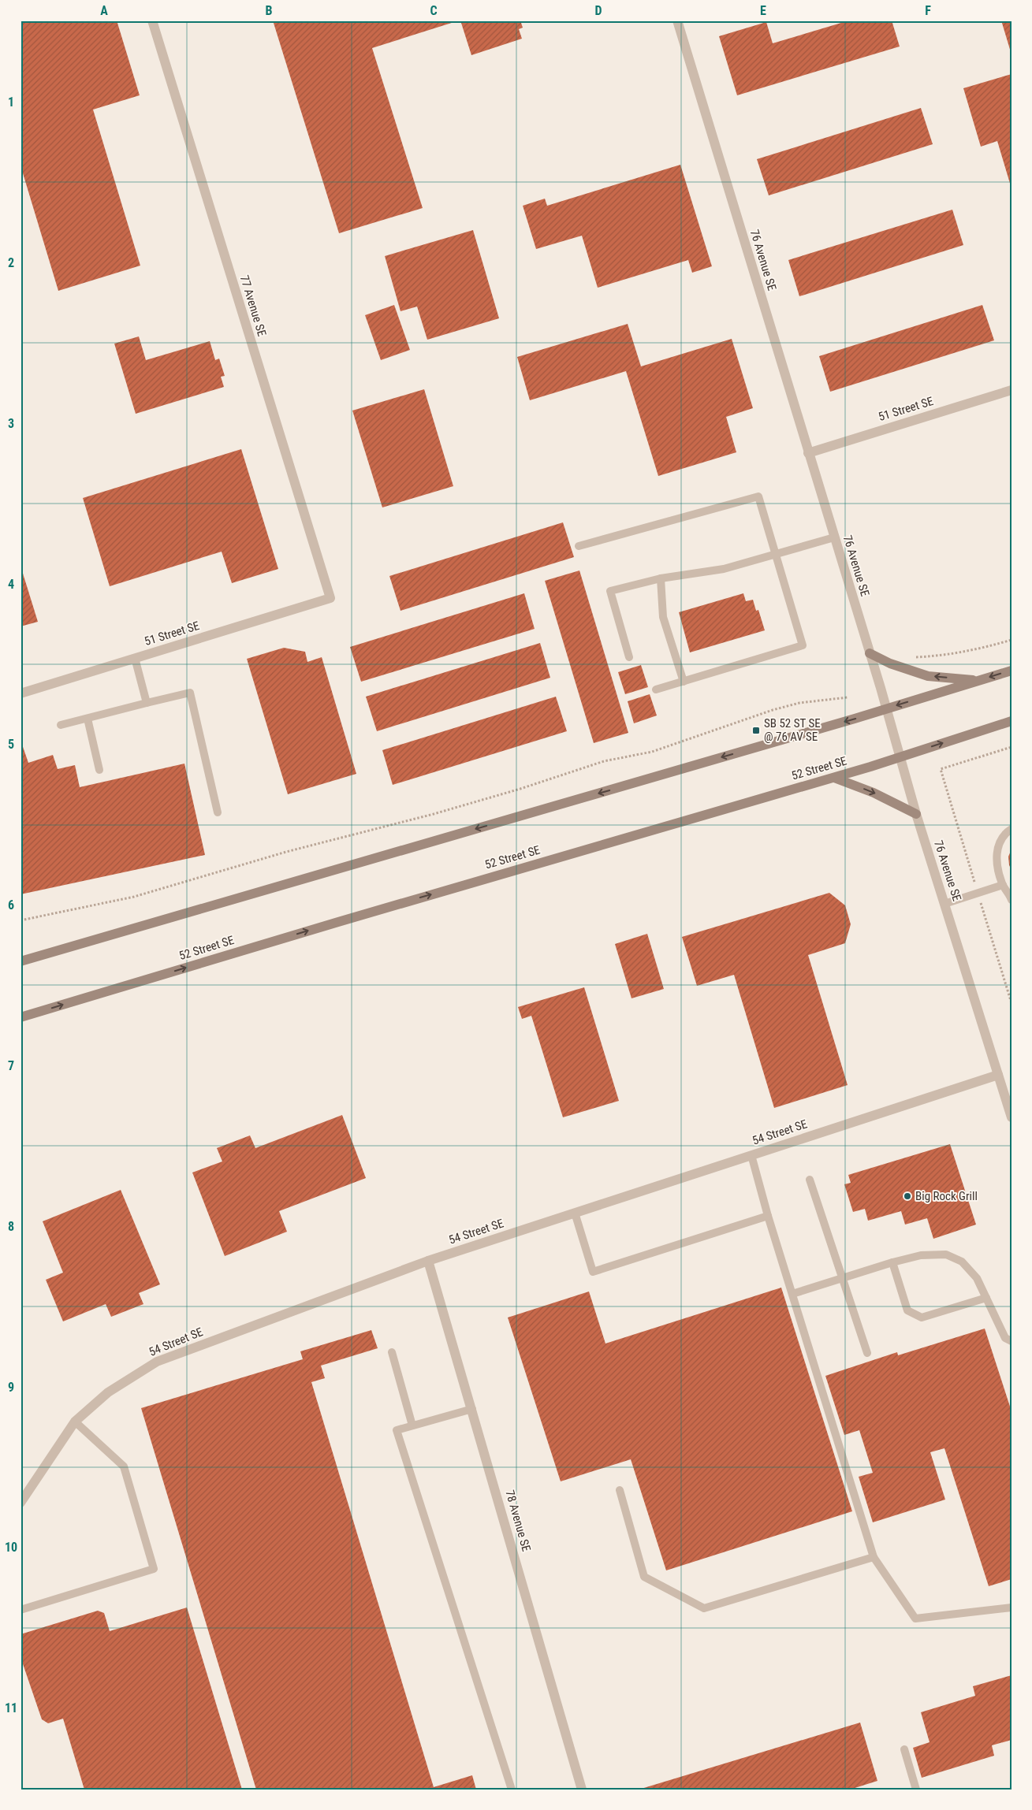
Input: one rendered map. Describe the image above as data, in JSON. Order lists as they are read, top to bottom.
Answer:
{
  "streets": {
    "main road": ["52 Street SE"],
    "street": [
      "76 Avenue SE",
      "77 Avenue SE",
      "51 Street SE",
      "54 Street SE",
      "78 Avenue SE"
    ]
  },
  "crossings": [
    ["76 Avenue SE", "51 Street SE"],
    ["76 Avenue SE", "52 Street SE"],
    ["76 Avenue SE", "54 Street SE"],
    ["77 Avenue SE", "51 Street SE"],
    ["54 Street SE", "78 Avenue SE"]
  ],
  "places": {
    "transit": ["SB 52 ST SE @ 76 AV SE"],
    "other": ["Big Rock Grill"]
  },
  "grid": {
    "columns": [
      "A",
      "B",
      "C",
      "D",
      "E",
      "F"
    ],
    "rows": [
      "1",
      "2",
      "3",
      "4",
      "5",
      "6",
      "7",
      "8",
      "9",
      "10",
      "11"
    ]
  }
}
